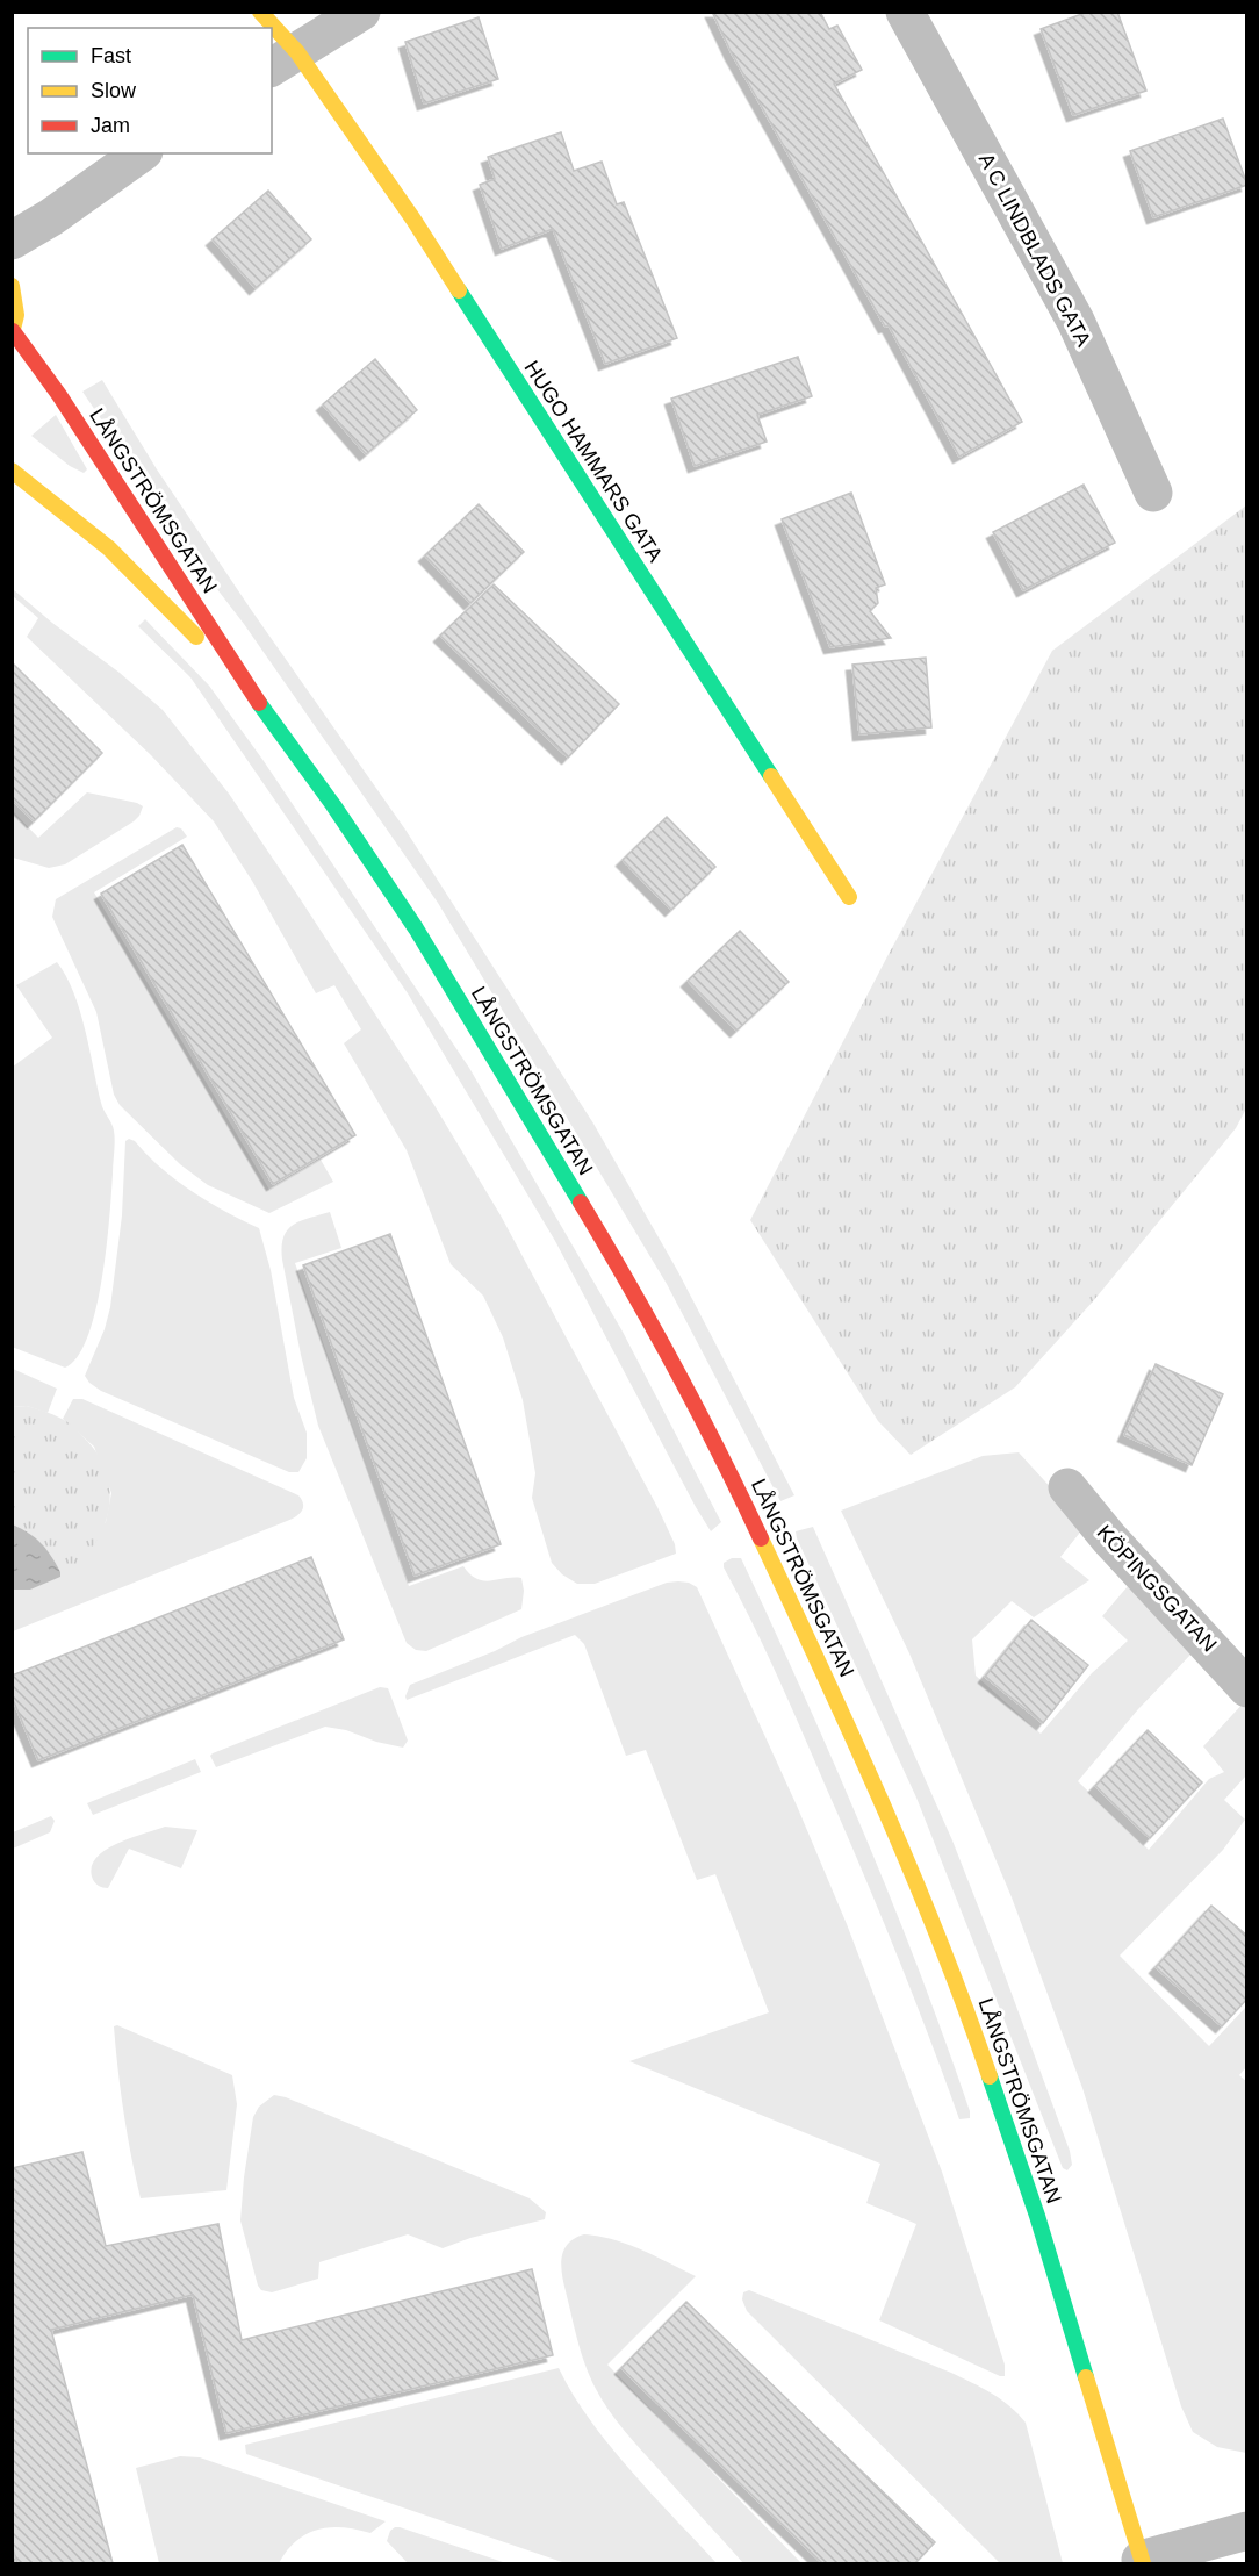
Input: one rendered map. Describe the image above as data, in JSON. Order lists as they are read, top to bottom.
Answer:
{
  "streets": {
    "street": [
      "A C LINDBLADS GATA",
      "HUGO HAMMARS GATA",
      "LÅNGSTRÖMSGATAN",
      "KÖPINGSGATAN"
    ]
  },
  "legend": ["Fast", "Slow", "Jam"]
}
